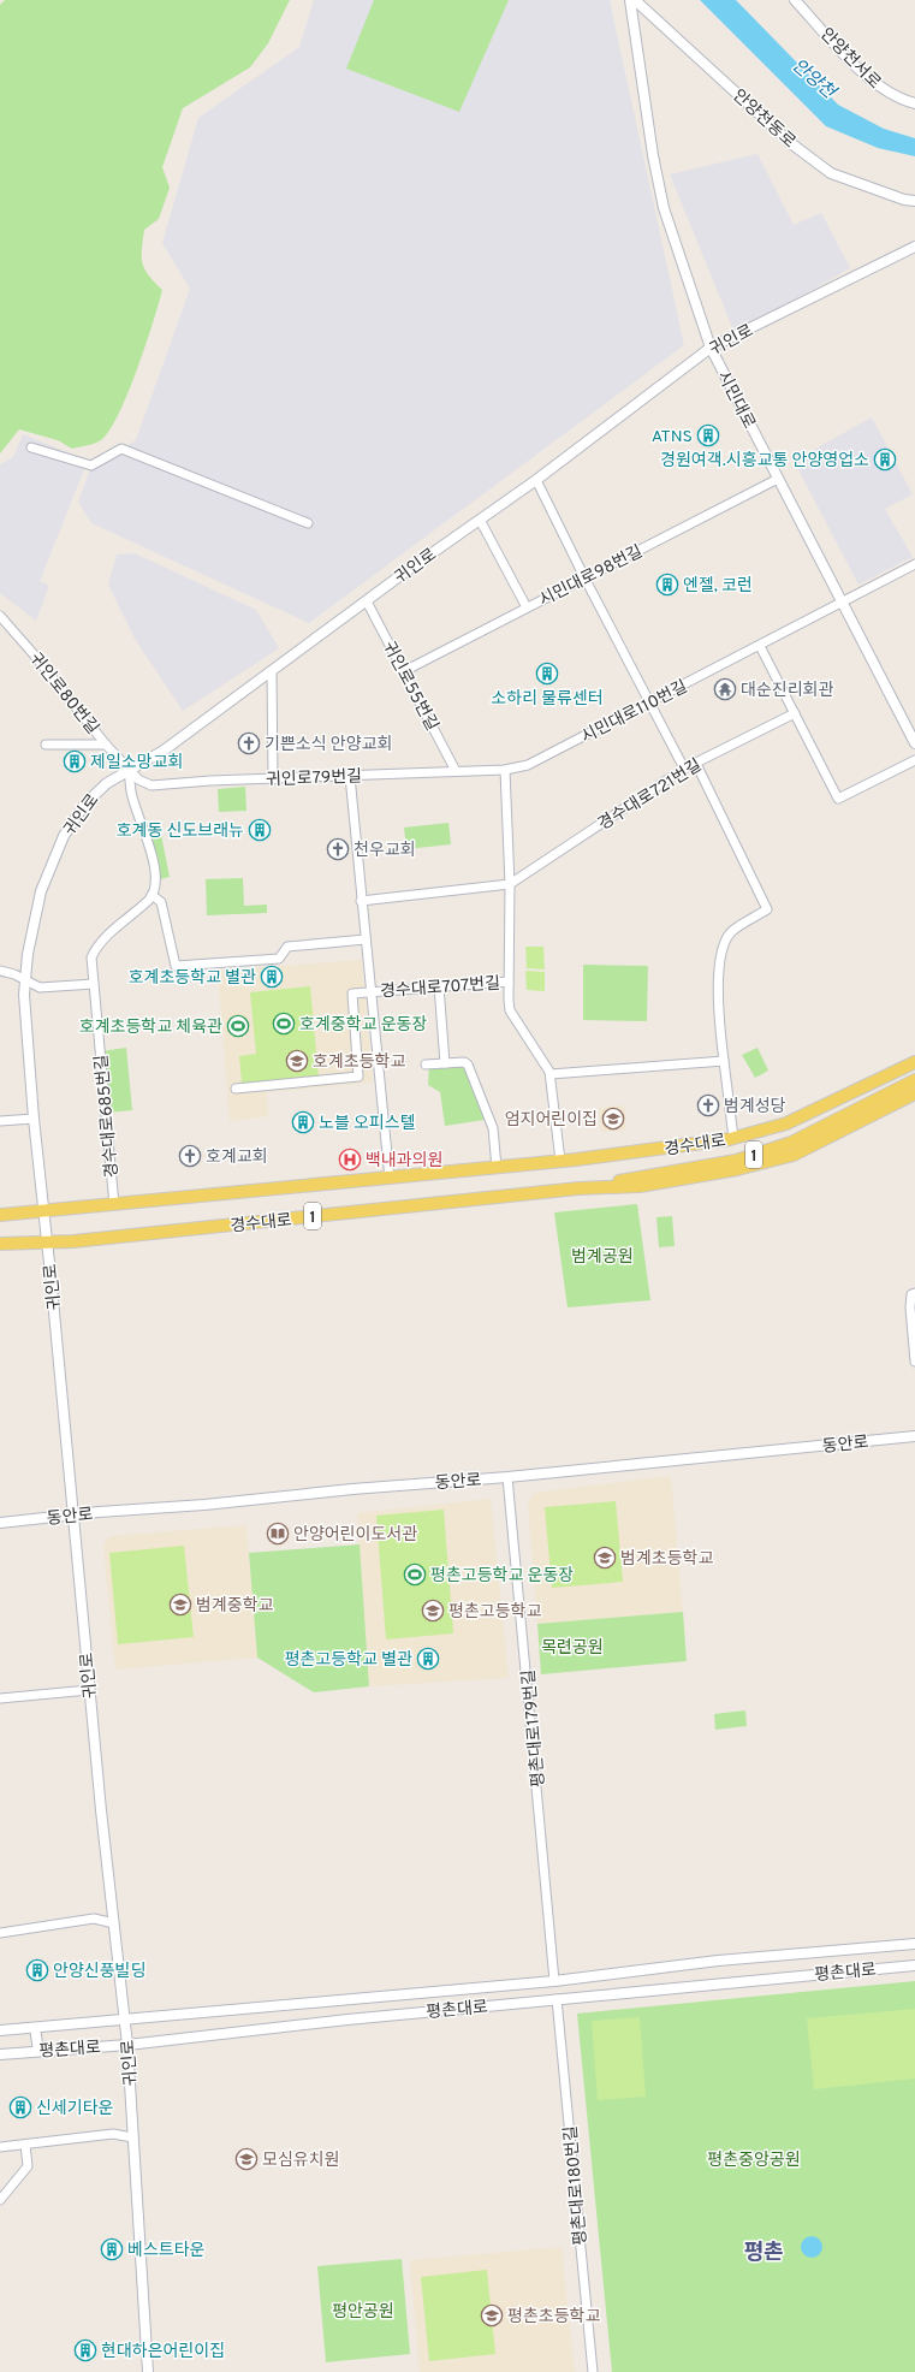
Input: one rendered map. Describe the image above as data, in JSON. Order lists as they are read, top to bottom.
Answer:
{
  "streets": {
    "main road": ["경수대로", "1"],
    "street": [
      "안양천서로",
      "안양천동로",
      "귀인로",
      "시민대로",
      "시민대로98번길",
      "귀인로55번길",
      "귀인로80번길",
      "시민대로110번길",
      "귀인로79번길",
      "경수대로721번길",
      "경수대로707번길",
      "경수대로685번길",
      "동안로",
      "평촌대로179번길",
      "평촌대로",
      "평촌대로180번길"
    ]
  },
  "crossings": [
    ["귀인로", "시민대로"],
    ["귀인로", "귀인로55번길"],
    ["귀인로", "귀인로80번길"],
    ["귀인로", "귀인로79번길"],
    ["귀인로", "경수대로"],
    ["귀인로", "동안로"],
    ["귀인로", "평촌대로"],
    ["시민대로", "시민대로98번길"],
    ["시민대로", "시민대로110번길"],
    ["시민대로98번길", "귀인로55번길"],
    ["귀인로55번길", "귀인로79번길"],
    ["귀인로80번길", "귀인로79번길"],
    ["시민대로110번길", "귀인로79번길"],
    ["귀인로79번길", "경수대로707번길"],
    ["경수대로707번길", "경수대로"],
    ["경수대로685번길", "경수대로"],
    ["동안로", "평촌대로179번길"],
    ["평촌대로179번길", "평촌대로"],
    ["평촌대로", "평촌대로180번길"]
  ],
  "districts": ["평촌"],
  "water": ["안양천"],
  "parks": [
    "범계공원",
    "목련공원",
    "평촌중앙공원",
    "평안공원"
  ],
  "places": {
    "building": [
      "ATNS",
      "경원여객.시흥교통 안양영업소",
      "엔젤, 코런",
      "소하리 물류센터",
      "제일소망교회",
      "호계동 신도브래뉴",
      "호계초등학교 별관",
      "노블 오피스텔",
      "평촌고등학교 별관",
      "안양신풍빌딩",
      "신세기타운",
      "베스트타운",
      "현대하은어린이집"
    ],
    "temple": ["대순진리회관"],
    "church": [
      "기쁜소식 안양교회",
      "천우교회",
      "범계성당",
      "호계교회"
    ],
    "sports": ["호계중학교 운동장", "호계초등학교 체육관", "평촌고등학교 운동장"],
    "school or university": [
      "호계초등학교",
      "엄지어린이집",
      "범계초등학교",
      "범계중학교",
      "평촌고등학교",
      "모심유치원",
      "평촌초등학교"
    ],
    "hospital": ["백내과의원"],
    "library": ["안양어린이도서관"]
  }
}
